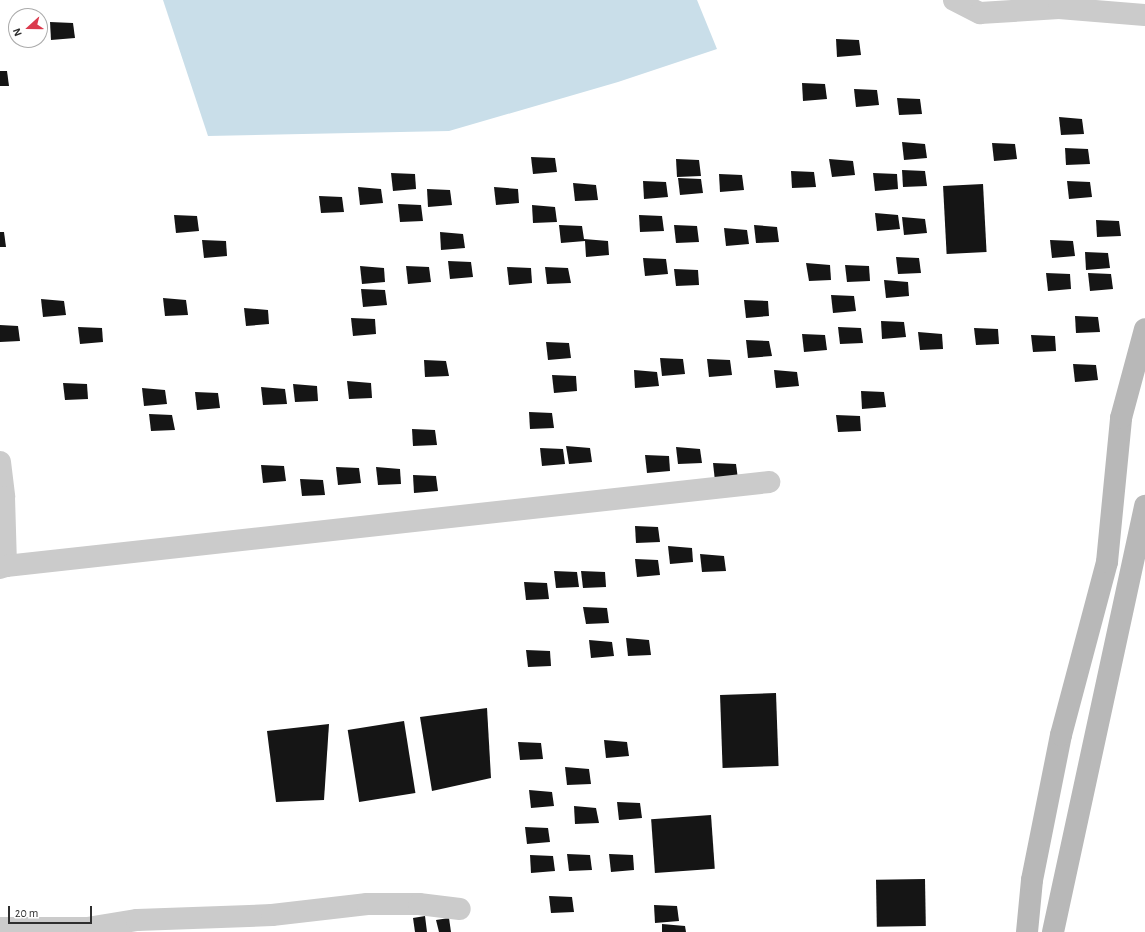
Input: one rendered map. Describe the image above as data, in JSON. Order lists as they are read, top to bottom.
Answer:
{
  "scale_bar": "20 m",
  "north": "left"
}
